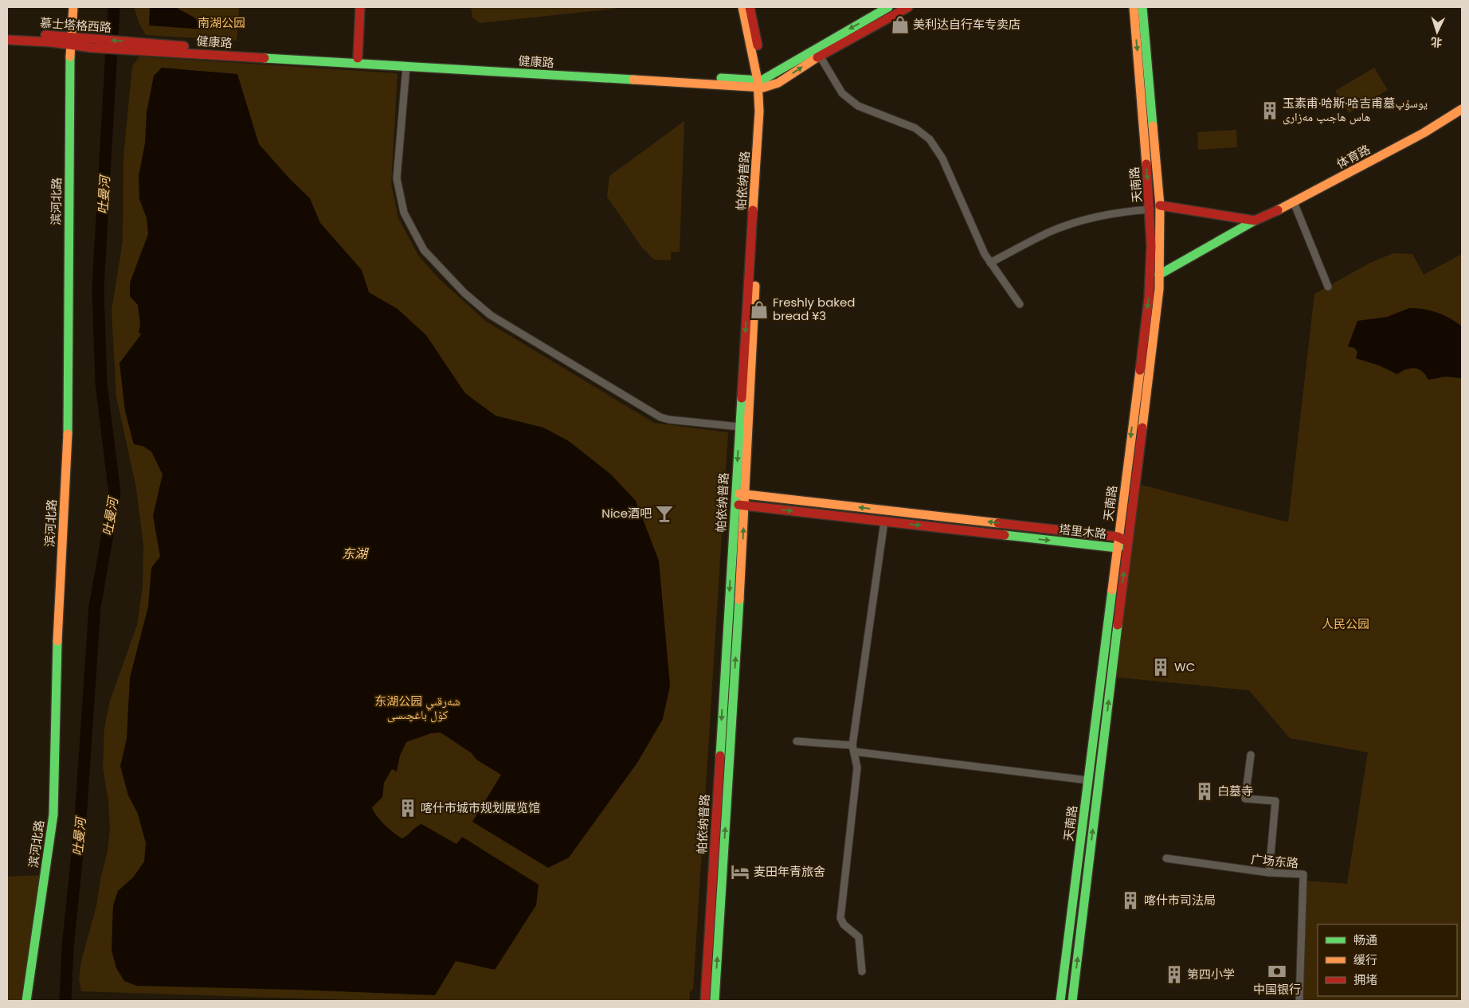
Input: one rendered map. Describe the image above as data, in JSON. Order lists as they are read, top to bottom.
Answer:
{
  "streets": {
    "main road": [
      "慕士塔格西路",
      "健康路",
      "体育路",
      "帕依纳普路",
      "天南路",
      "滨河北路",
      "塔里木路"
    ],
    "street": ["广场东路"]
  },
  "crossings": [
    ["慕士塔格西路", "健康路"],
    ["慕士塔格西路", "滨河北路"],
    ["健康路", "帕依纳普路"],
    ["体育路", "天南路"],
    ["帕依纳普路", "塔里木路"],
    ["天南路", "塔里木路"]
  ],
  "water": ["吐曼河", "东湖"],
  "parks": ["南湖公园", "人民公园", "东湖公园 شەرقىي كۆل باغچىسى"],
  "places": {
    "shop": ["美利达自行车专卖店", "Freshly baked bread ¥3"],
    "building": [
      "玉素甫·哈斯·哈吉甫墓يوسۇپ ھاس ھاجىپ مەزارى",
      "WC",
      "白墓寺",
      "喀什市城市规划展览馆",
      "喀什市司法局",
      "第四小学"
    ],
    "bar": ["Nice酒吧"],
    "hotel": ["麦田年青旅舍"],
    "bank": ["中国银行"]
  },
  "legend": ["畅通", "缓行", "拥堵"],
  "north": "bottom"
}
